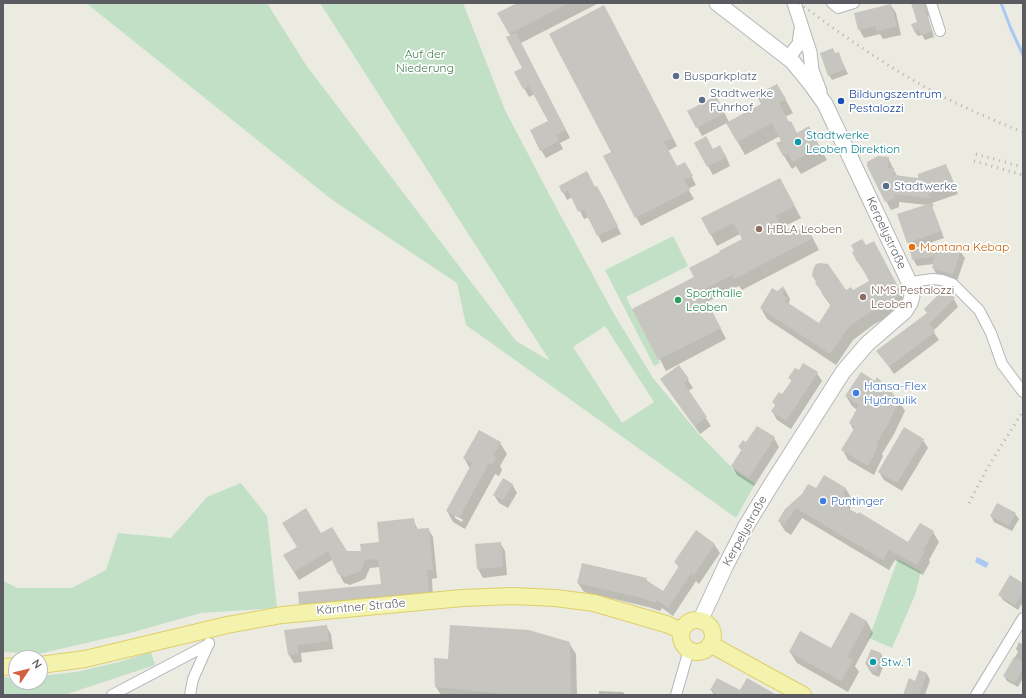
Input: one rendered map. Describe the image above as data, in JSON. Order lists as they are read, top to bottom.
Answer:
{
  "streets": {
    "main road": ["Kerpelystraße", "Kärntner Straße"]
  },
  "crossings": [
    ["Kerpelystraße", "Kärntner Straße"]
  ],
  "parks": ["Auf der Niederung"],
  "places": [
    "Busparkplatz",
    "Stadtwerke Fuhrhof",
    "Bildungszentrum Pestalozzi",
    "Stadtwerke Leoben Direktion",
    "Stadtwerke",
    "HBLA Leoben",
    "Montana Kebap",
    "NMS Pestalozzi Leoben",
    "Sporthalle Leoben",
    "Hansa-Flex Hydraulik",
    "Puntinger",
    "Stw. 1"
  ],
  "north": "top right"
}
